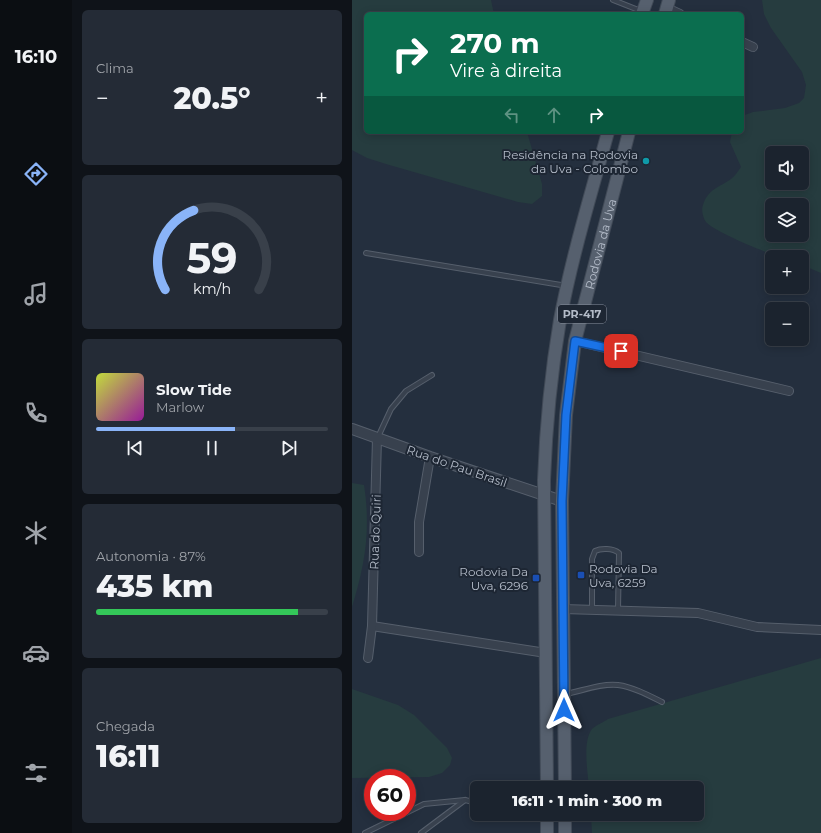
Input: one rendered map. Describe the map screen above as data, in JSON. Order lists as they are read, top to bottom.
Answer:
{
  "streets": {
    "main road": ["Rodovia da Uva", "PR-417"],
    "street": ["Rua do Pau Brasil", "Rua do Quiri"]
  },
  "crossings": [
    ["Rodovia da Uva", "Rua do Pau Brasil"],
    ["Rua do Pau Brasil", "Rua do Quiri"]
  ],
  "places": {
    "other": ["Residência na Rodovia da Uva - Colombo"],
    "transit": ["Rodovia Da Uva, 6259", "Rodovia Da Uva, 6296"]
  },
  "page": {
    "tabs": "16:10",
    "tile": [
      "Clima",
      ["Autonomia · 87%", "435 km"],
      ["Chegada", "16:11"]
    ],
    "turn": ["270 m", "Vire à direita"],
    "heat": ["−", "20.5°", "+"],
    "map_buttons": ["+", "−"],
    "song": ["Slow Tide", "Marlow"],
    "limit": "60",
    "trip": "16:11 · 1 min · 300 m",
    "gauge": ["59", "km/h"]
  }
}
